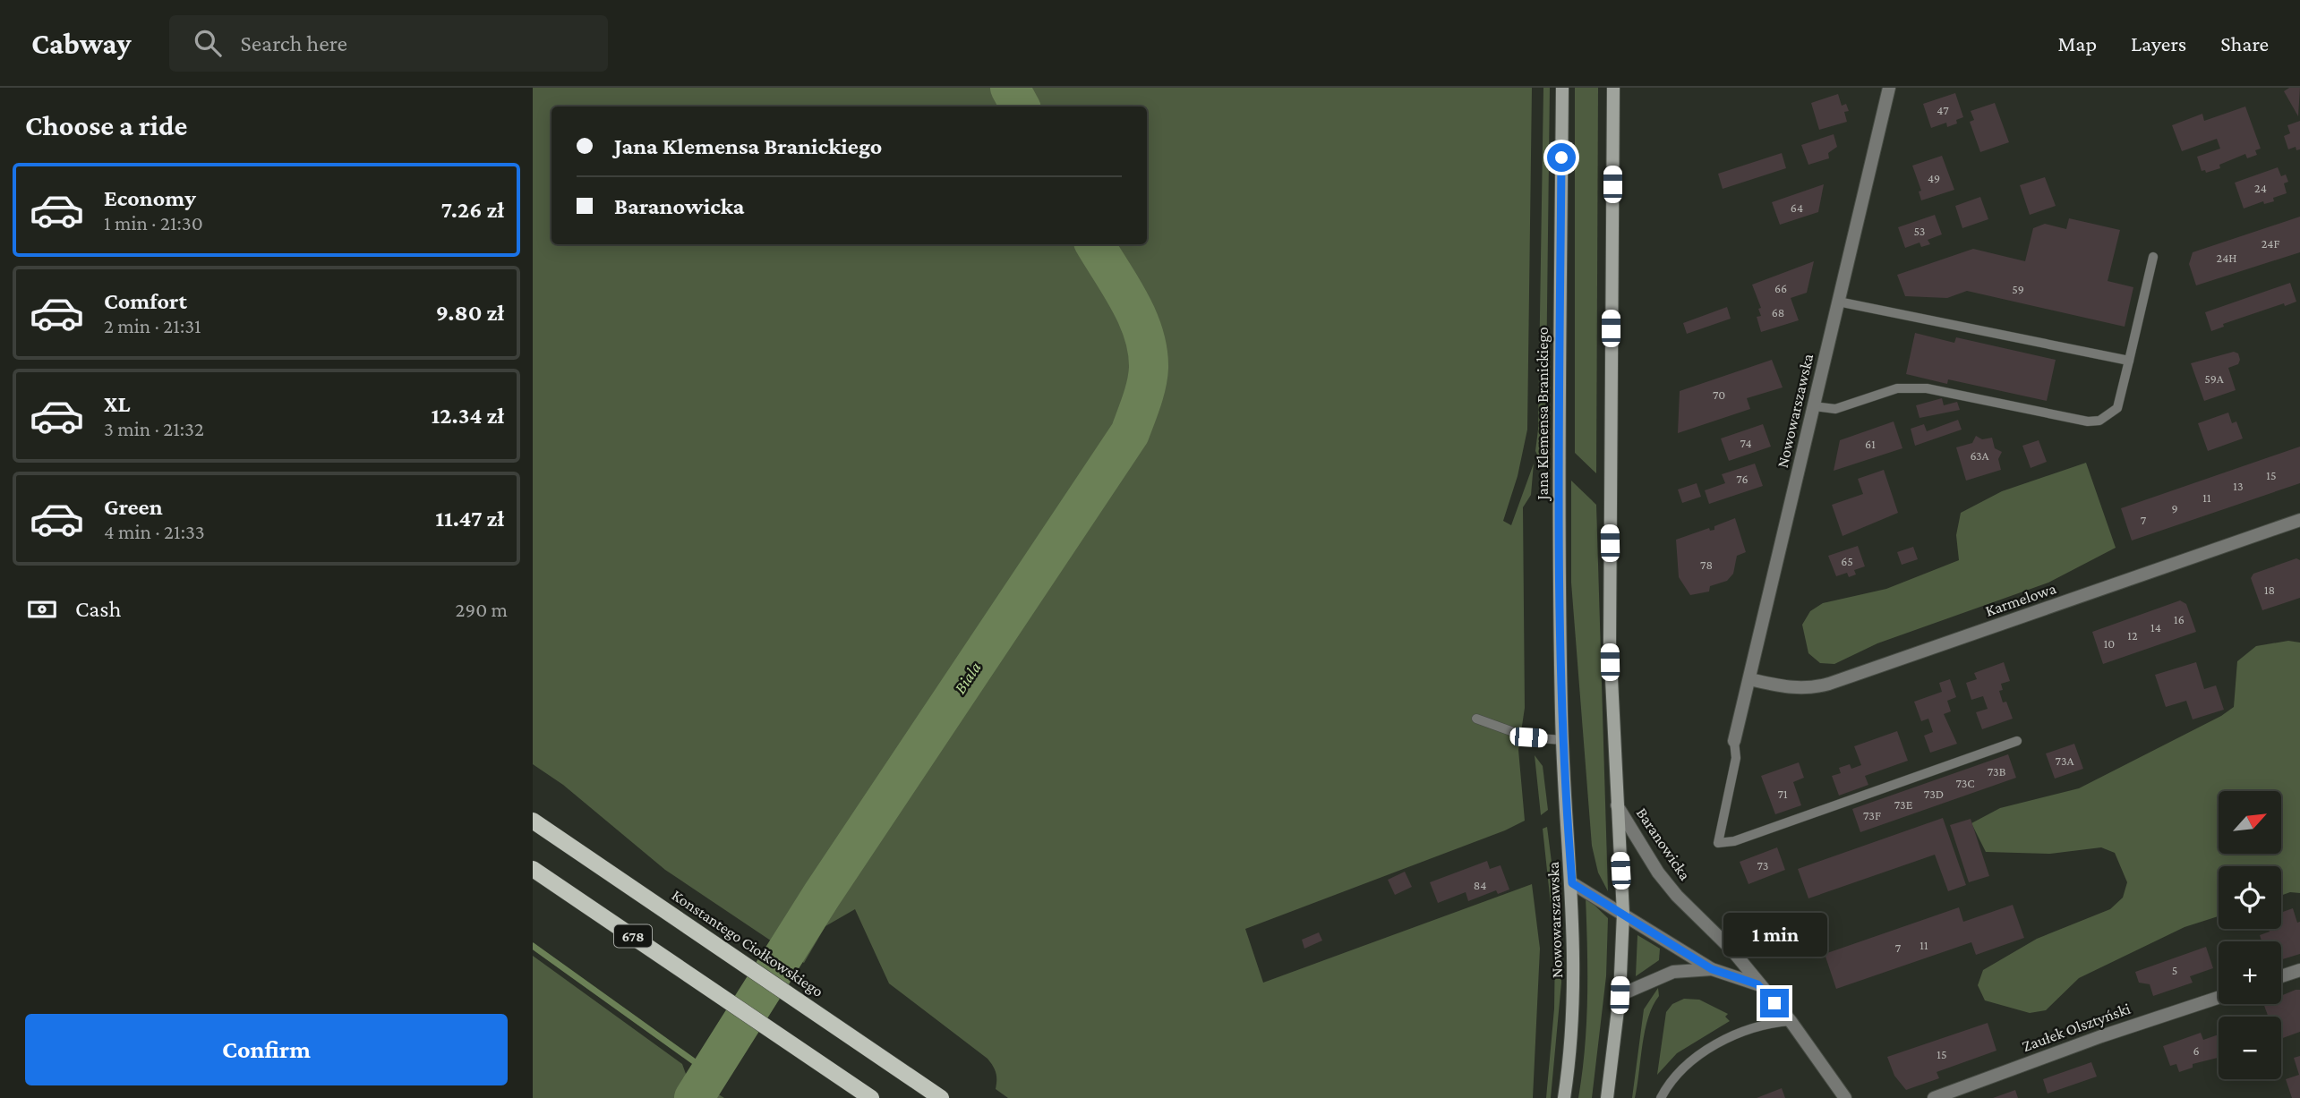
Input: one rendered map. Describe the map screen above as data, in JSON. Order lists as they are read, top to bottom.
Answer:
{
  "streets": {
    "main road": [
      "Nowowarszawska",
      "Jana Klemensa Branickiego",
      "678",
      "Konstantego Ciołkowskiego"
    ],
    "street": ["Karmelowa", "Baranowicka", "Zaułek Olsztyński"]
  },
  "crossings": [
    ["Nowowarszawska", "Jana Klemensa Branickiego"],
    ["Nowowarszawska", "Karmelowa"],
    ["Nowowarszawska", "Baranowicka"]
  ],
  "water": ["Biala"],
  "house_numbers": [
    "47",
    "49",
    "24",
    "64",
    "53",
    "24F",
    "24H",
    "66",
    "59",
    "68",
    "59A",
    "70",
    "74",
    "61",
    "63A",
    "15",
    "76",
    "13",
    "11",
    "9",
    "7",
    "65",
    "78",
    "18",
    "16",
    "14",
    "12",
    "10",
    "73A",
    "73B",
    "73C",
    "71",
    "73D",
    "73E",
    "73F",
    "73",
    "84",
    "11",
    "7",
    "5",
    "6",
    "15"
  ],
  "north": "top right",
  "page": {
    "header": "Cabway",
    "search": "Search here",
    "nav": ["Map", "Layers", "Share"],
    "heading": "Choose a ride",
    "banner": ["Jana Klemensa Branickiego", "Baranowicka"],
    "list": [
      {
        "name": "Economy",
        "note": "1 min · 21:30",
        "value": "7.26 zł"
      },
      {
        "name": "Comfort",
        "note": "2 min · 21:31",
        "value": "9.80 zł"
      },
      {
        "name": "XL",
        "note": "3 min · 21:32",
        "value": "12.34 zł"
      },
      {
        "name": "Green",
        "note": "4 min · 21:33",
        "value": "11.47 zł"
      }
    ],
    "pay": ["Cash", "290 m"],
    "map_buttons": ["+", "−"],
    "bubble": "1 min",
    "buttons": "Confirm"
  }
}
